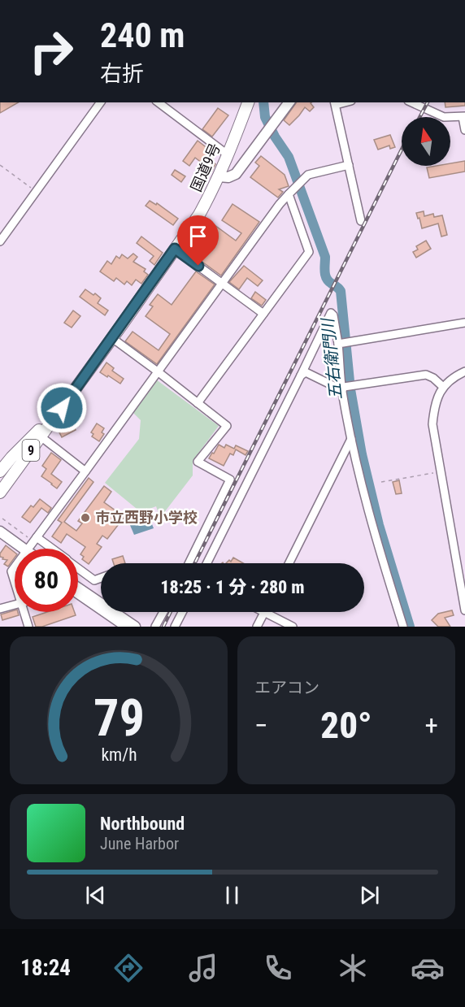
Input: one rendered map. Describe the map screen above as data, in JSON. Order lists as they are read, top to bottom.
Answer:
{
  "streets": {
    "highway": ["国道9号", "9"]
  },
  "water": ["五右衛門川"],
  "places": ["市立西野小学校"],
  "north": "top",
  "page": {
    "turn": ["240 m", "右折"],
    "limit": "80",
    "trip": "18:25 · 1 分 · 280 m",
    "tile": "エアコン",
    "heat": ["−", "20°", "+"],
    "song": ["Northbound", "June Harbor"],
    "tabs": "18:24",
    "gauge": ["79", "km/h"]
  }
}
